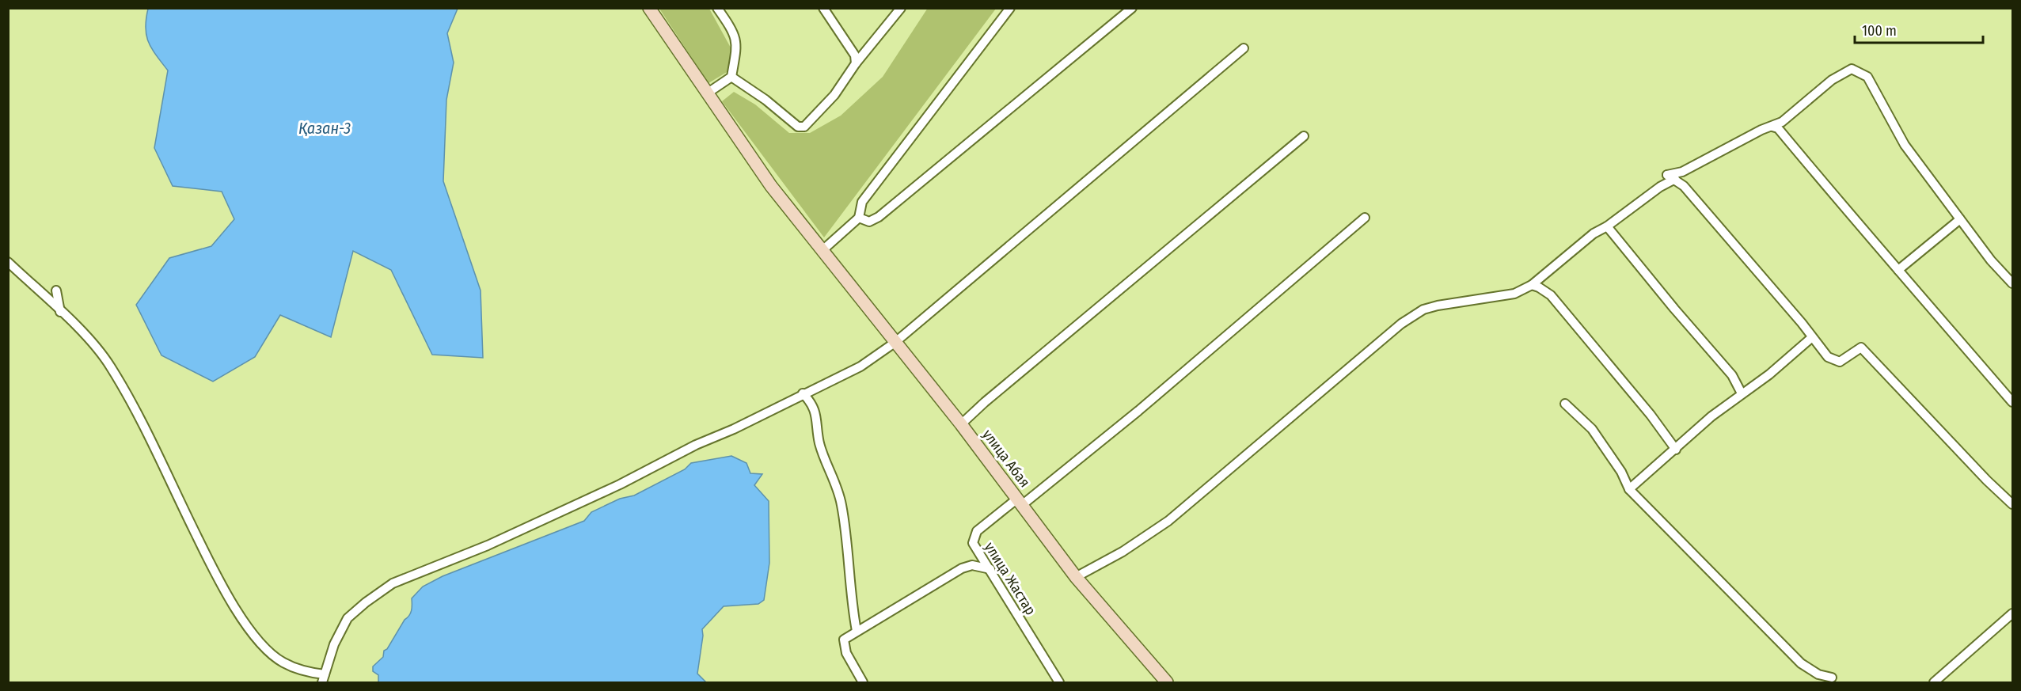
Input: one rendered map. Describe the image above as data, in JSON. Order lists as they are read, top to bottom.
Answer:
{
  "streets": {
    "main road": ["улица Абая"],
    "street": ["улица Жастар"]
  },
  "crossings": [
    ["улица Абая", "улица Жастар"]
  ],
  "water": ["Қазан-3"],
  "scale_bar": "100 m"
}
